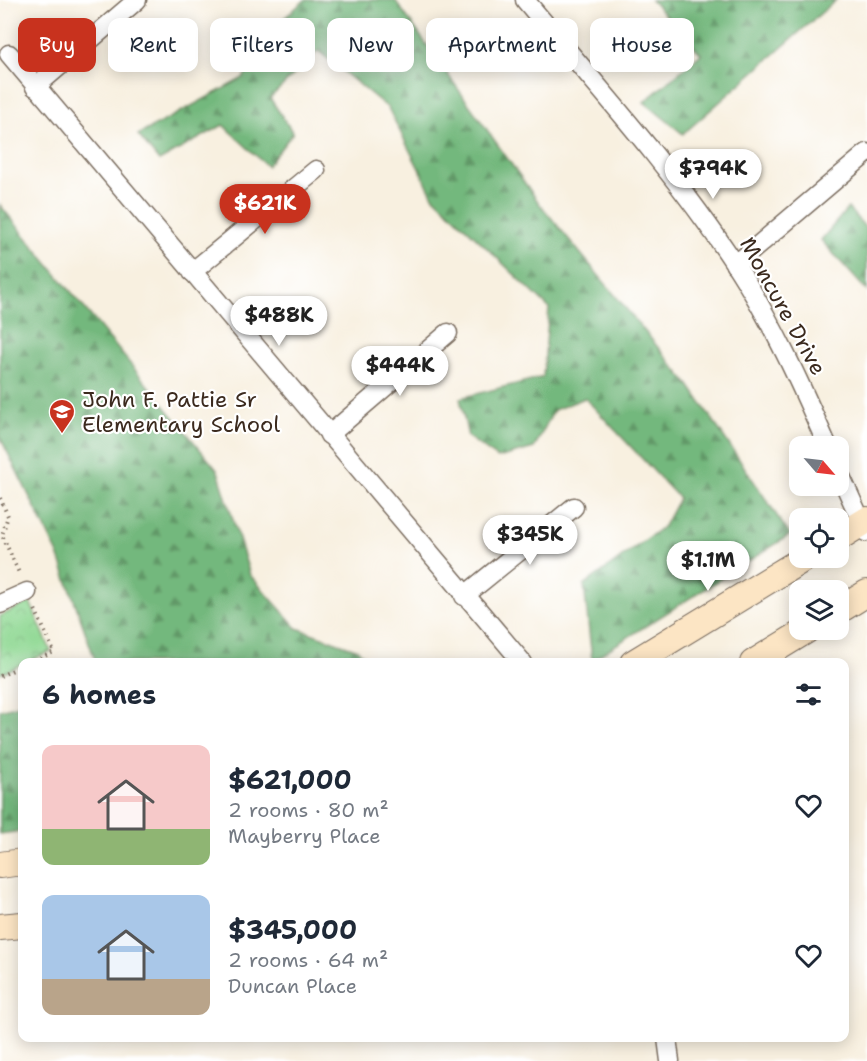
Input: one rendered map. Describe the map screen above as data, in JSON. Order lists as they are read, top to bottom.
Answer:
{
  "streets": {
    "street": ["Moncure Drive"]
  },
  "places": {
    "school or university": ["John F. Pattie Sr Elementary School"]
  },
  "north": "bottom right",
  "page": {
    "chip": [
      "Buy",
      "Rent",
      "Filters",
      "New",
      "Apartment",
      "House"
    ],
    "price": [
      "$794K",
      "$621K",
      "$488K",
      "$444K",
      "$345K",
      "$1.1M"
    ],
    "heading": "6 homes",
    "list": [
      {
        "name": "$621,000",
        "note": "2 rooms · 80 m² · Mayberry Place"
      },
      {
        "name": "$345,000",
        "note": "2 rooms · 64 m² · Duncan Place"
      }
    ]
  }
}
